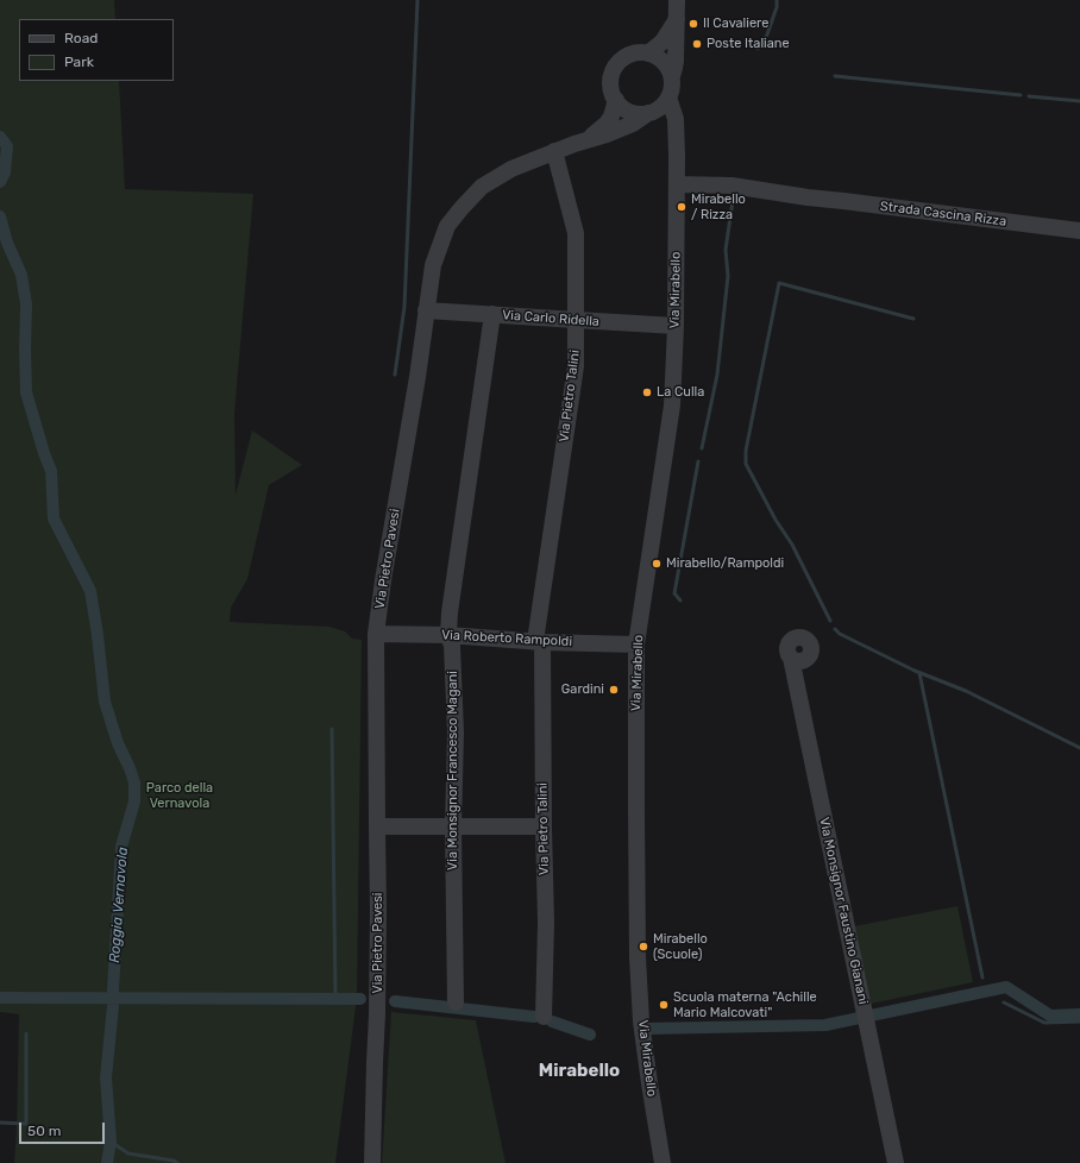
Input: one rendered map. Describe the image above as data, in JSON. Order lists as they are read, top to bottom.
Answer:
{
  "streets": {
    "street": [
      "Strada Cascina Rizza",
      "Via Mirabello",
      "Via Carlo Ridella",
      "Via Pietro Talini",
      "Via Pietro Pavesi",
      "Via Roberto Rampoldi",
      "Via Monsignor Francesco Magani",
      "Via Monsignor Faustino Gianani"
    ]
  },
  "crossings": [
    ["Strada Cascina Rizza", "Via Mirabello"],
    ["Via Mirabello", "Via Carlo Ridella"],
    ["Via Mirabello", "Via Pietro Pavesi"],
    ["Via Mirabello", "Via Roberto Rampoldi"],
    ["Via Carlo Ridella", "Via Pietro Talini"],
    ["Via Carlo Ridella", "Via Pietro Pavesi"],
    ["Via Carlo Ridella", "Via Monsignor Francesco Magani"],
    ["Via Pietro Talini", "Via Pietro Pavesi"],
    ["Via Pietro Talini", "Via Roberto Rampoldi"],
    ["Via Pietro Pavesi", "Via Roberto Rampoldi"],
    ["Via Roberto Rampoldi", "Via Monsignor Francesco Magani"]
  ],
  "districts": ["Mirabello"],
  "water": ["Roggia Vernavola"],
  "parks": ["Parco della Vernavola"],
  "places": [
    "Il Cavaliere",
    "Poste Italiane",
    "Mirabello / Rizza",
    "La Culla",
    "Mirabello/Rampoldi",
    "Gardini",
    "Mirabello (Scuole)",
    "Scuola materna \"Achille Mario Malcovati\""
  ],
  "legend": ["Road", "Park"],
  "scale_bar": "50 m"
}
